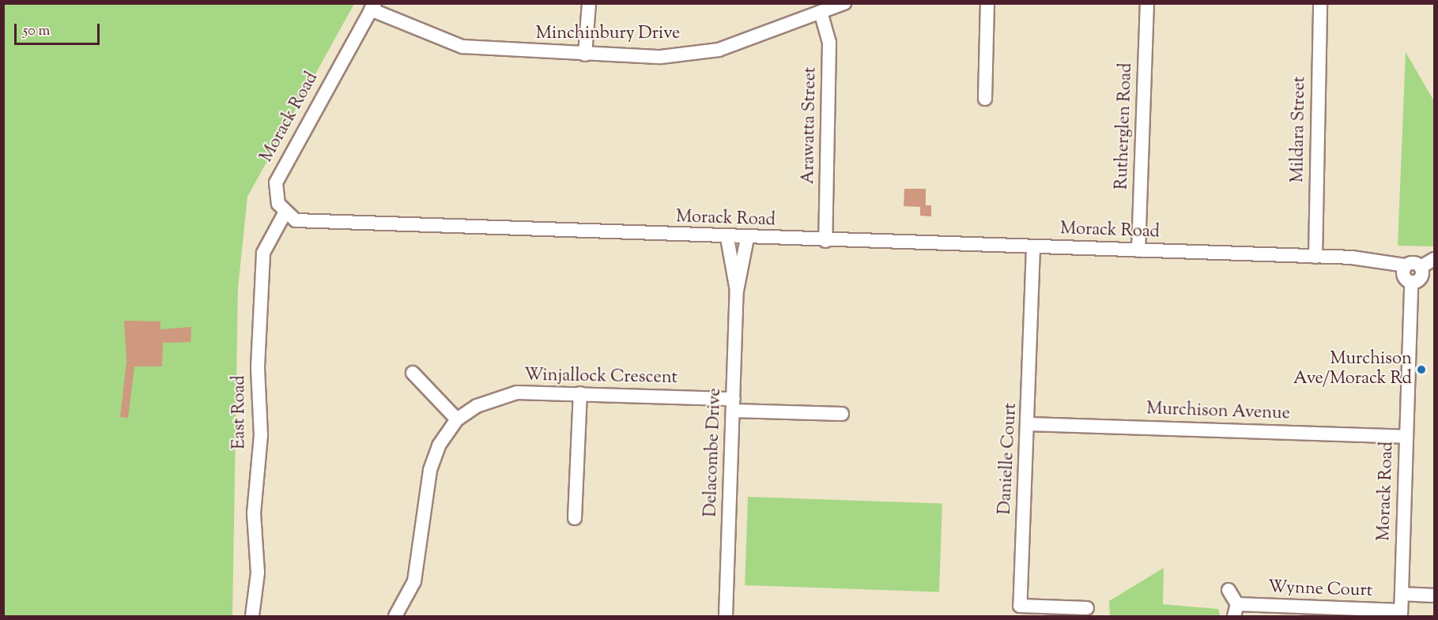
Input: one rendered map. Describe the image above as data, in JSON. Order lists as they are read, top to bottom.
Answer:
{
  "streets": {
    "street": [
      "Minchinbury Drive",
      "Morack Road",
      "Arawatta Street",
      "Rutherglen Road",
      "Mildara Street",
      "Winjallock Crescent",
      "East Road",
      "Murchison Avenue",
      "Delacombe Drive",
      "Danielle Court",
      "Wynne Court"
    ]
  },
  "crossings": [
    ["Minchinbury Drive", "Morack Road"],
    ["Minchinbury Drive", "Arawatta Street"],
    ["Morack Road", "Arawatta Street"],
    ["Morack Road", "Rutherglen Road"],
    ["Morack Road", "Mildara Street"],
    ["Morack Road", "East Road"],
    ["Morack Road", "Murchison Avenue"],
    ["Morack Road", "Delacombe Drive"],
    ["Morack Road", "Danielle Court"],
    ["Morack Road", "Wynne Court"],
    ["Winjallock Crescent", "Delacombe Drive"],
    ["Murchison Avenue", "Danielle Court"]
  ],
  "places": ["Murchison Ave/Morack Rd"],
  "scale_bar": "50 m"
}
